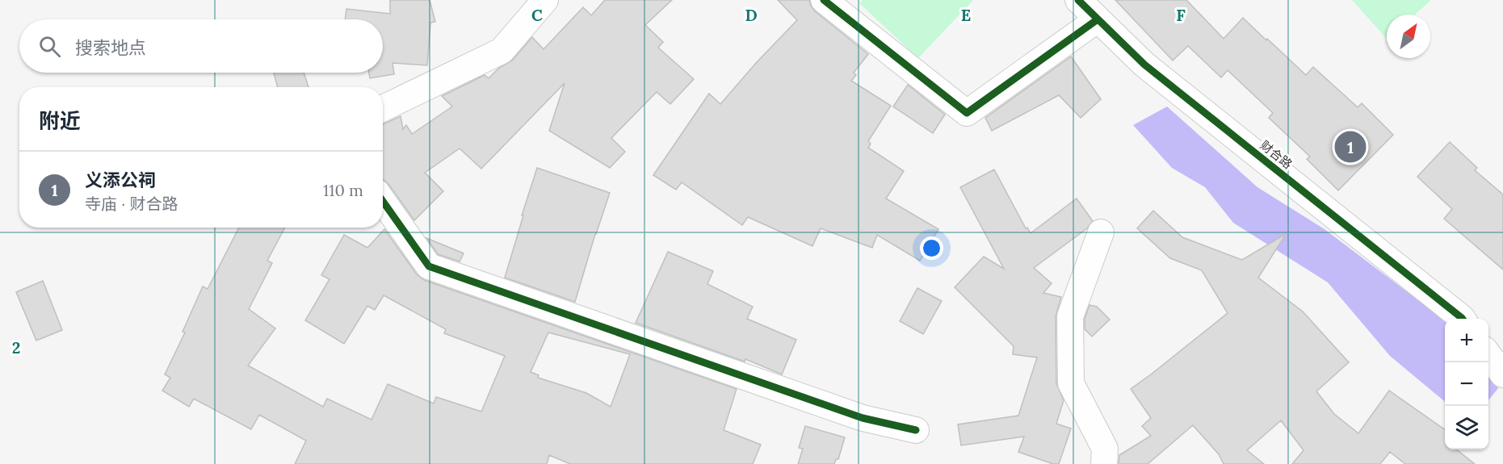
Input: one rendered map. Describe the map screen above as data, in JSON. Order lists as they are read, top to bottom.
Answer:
{
  "streets": {
    "street": ["财合路"]
  },
  "north": "top right",
  "page": {
    "search": "搜索地点",
    "heading": "附近",
    "pins": "1",
    "list": [
      {
        "mark": "1",
        "name": "义添公祠",
        "note": "寺庙 · 财合路",
        "value": "110 m"
      }
    ],
    "map_buttons": ["+", "−"]
  },
  "grid": {
    "columns": [
      "C",
      "D",
      "E",
      "F"
    ],
    "rows": ["2"]
  }
}
